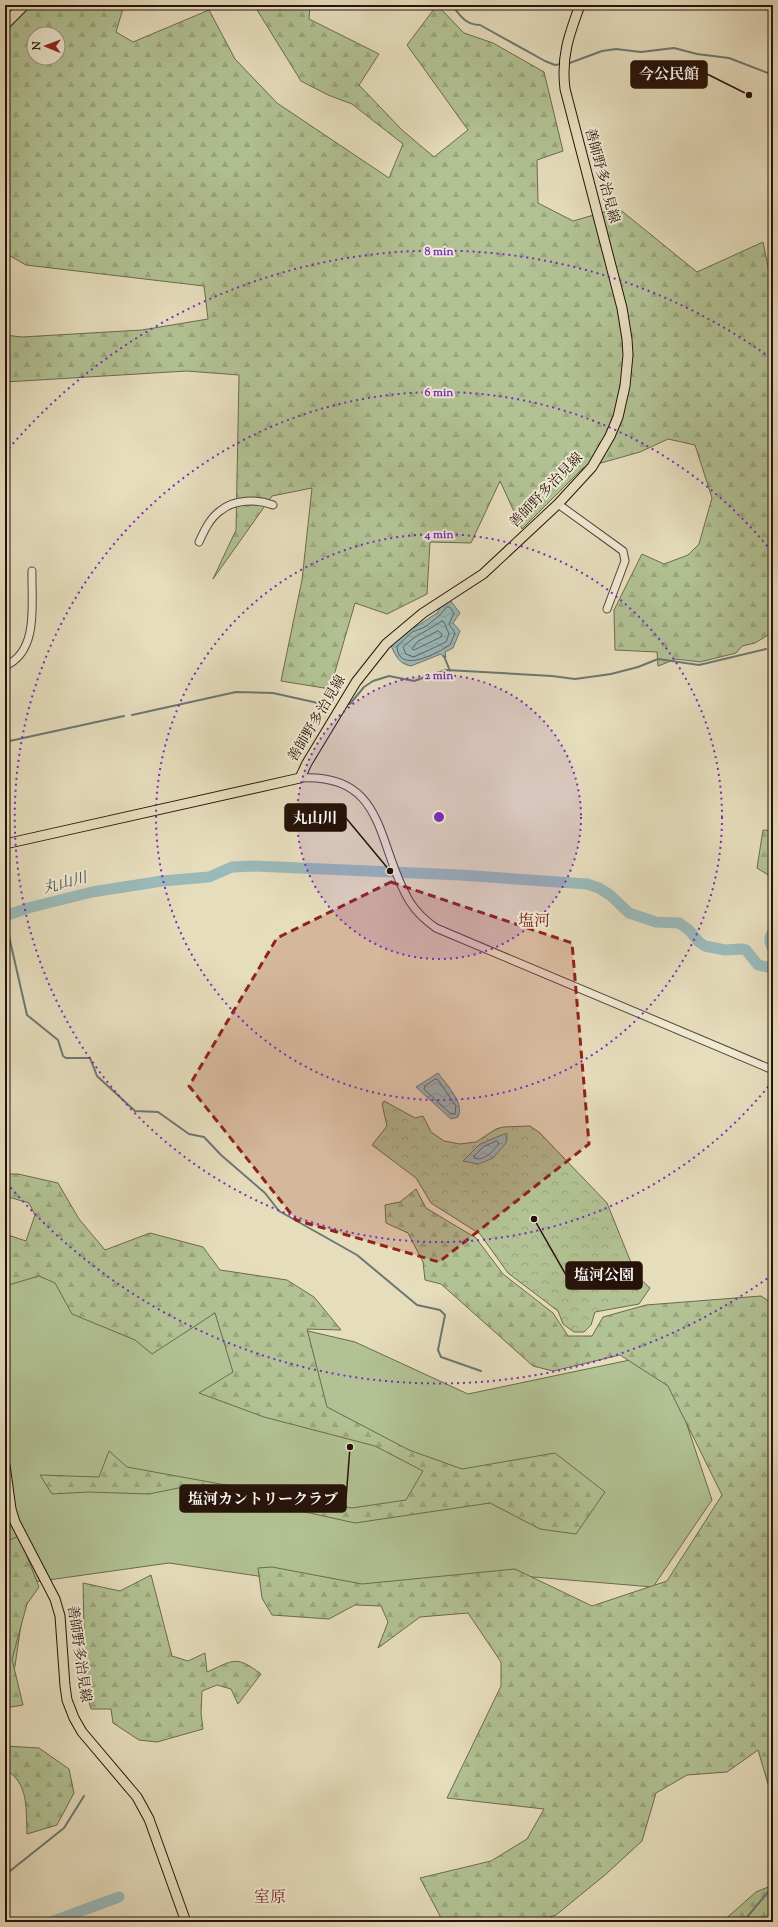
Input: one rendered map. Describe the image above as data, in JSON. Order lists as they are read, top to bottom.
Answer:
{
  "streets": {
    "main road": ["善師野多治見線"]
  },
  "districts": ["塩河", "室原"],
  "water": ["丸山川"],
  "places": [
    "今公民館",
    "丸山川",
    "塩河公園",
    "塩河カントリークラブ"
  ],
  "north": "left",
  "rings": [
    "8 min",
    "6 min",
    "4 min",
    "2 min"
  ]
}
